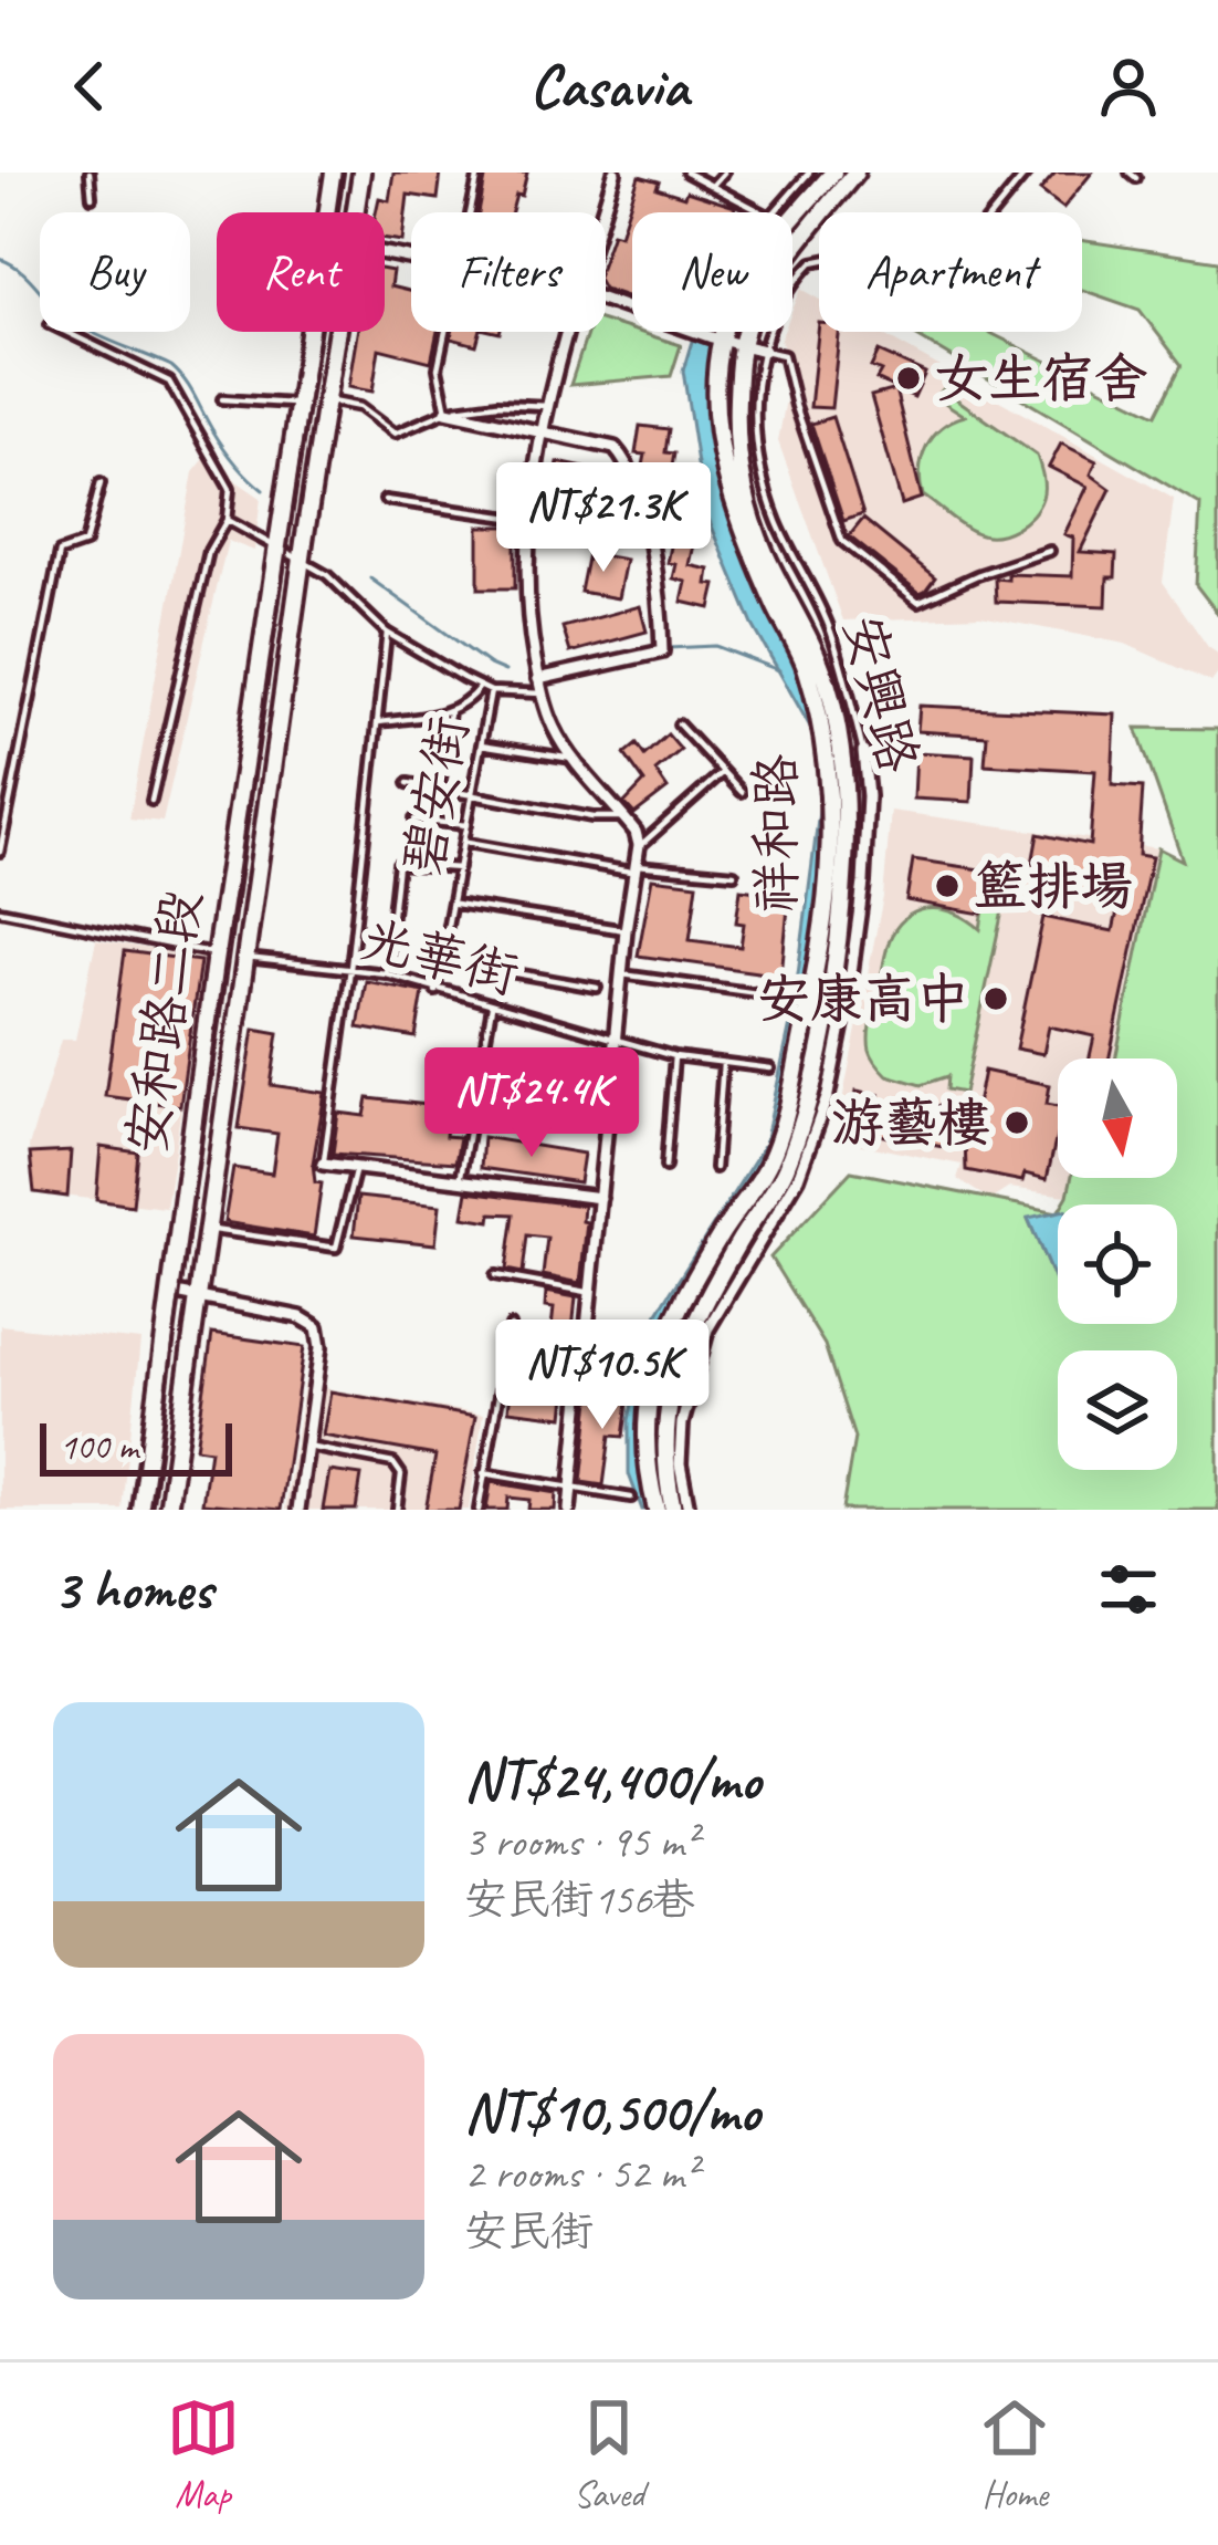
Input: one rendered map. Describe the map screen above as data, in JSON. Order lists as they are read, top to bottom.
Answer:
{
  "streets": {
    "main road": ["祥和路", "安和路二段"],
    "street": ["安興路"],
    "lane": ["碧安街", "光華街"]
  },
  "crossings": [
    ["安興路", "祥和路"],
    ["碧安街", "光華街"],
    ["碧安街", "安和路二段"],
    ["光華街", "安和路二段"]
  ],
  "places": [
    "女生宿舍",
    "籃排場",
    "安康高中",
    "游藝樓"
  ],
  "scale_bar": "100 m",
  "north": "bottom",
  "page": {
    "header": "Casavia",
    "chip": [
      "Buy",
      "Rent",
      "Filters",
      "New",
      "Apartment"
    ],
    "price": ["NT$21.3K", "NT$24.4K", "NT$10.5K"],
    "scale": "100 m",
    "heading": "3 homes",
    "list": [
      {
        "name": "NT$24,400/mo",
        "note": "3 rooms · 95 m² · 安民街156巷"
      },
      {
        "name": "NT$10,500/mo",
        "note": "2 rooms · 52 m² · 安民街"
      }
    ],
    "tabs": ["Map", "Saved", "Home"]
  }
}
